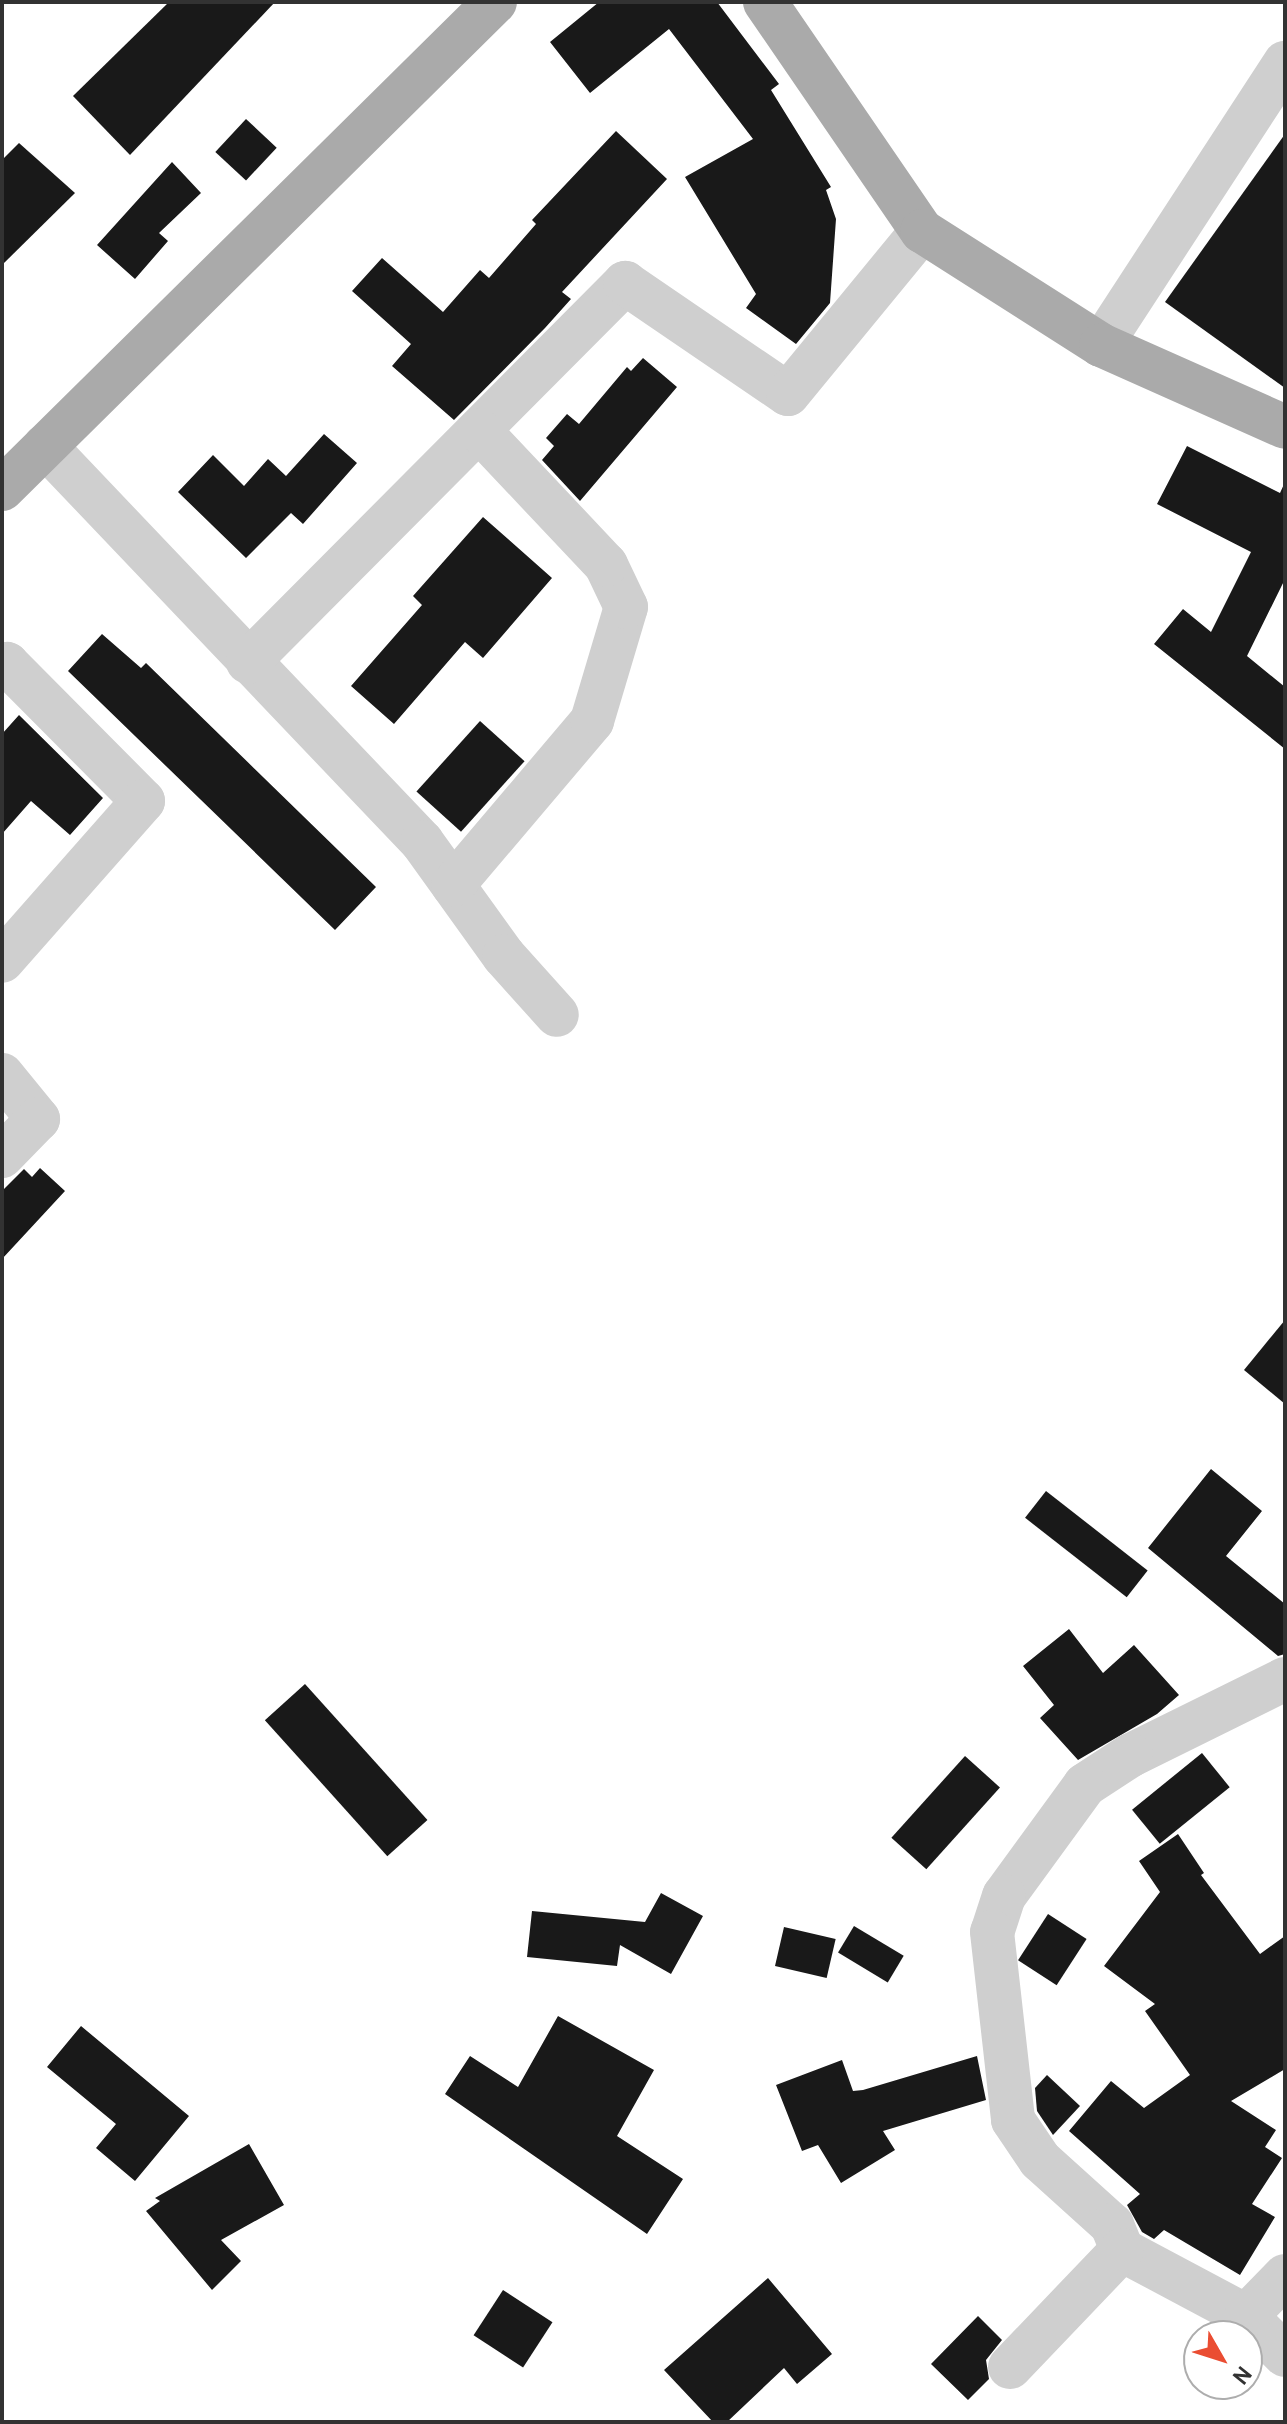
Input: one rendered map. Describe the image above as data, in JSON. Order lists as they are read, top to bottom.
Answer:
{
  "north": "bottom right"
}
